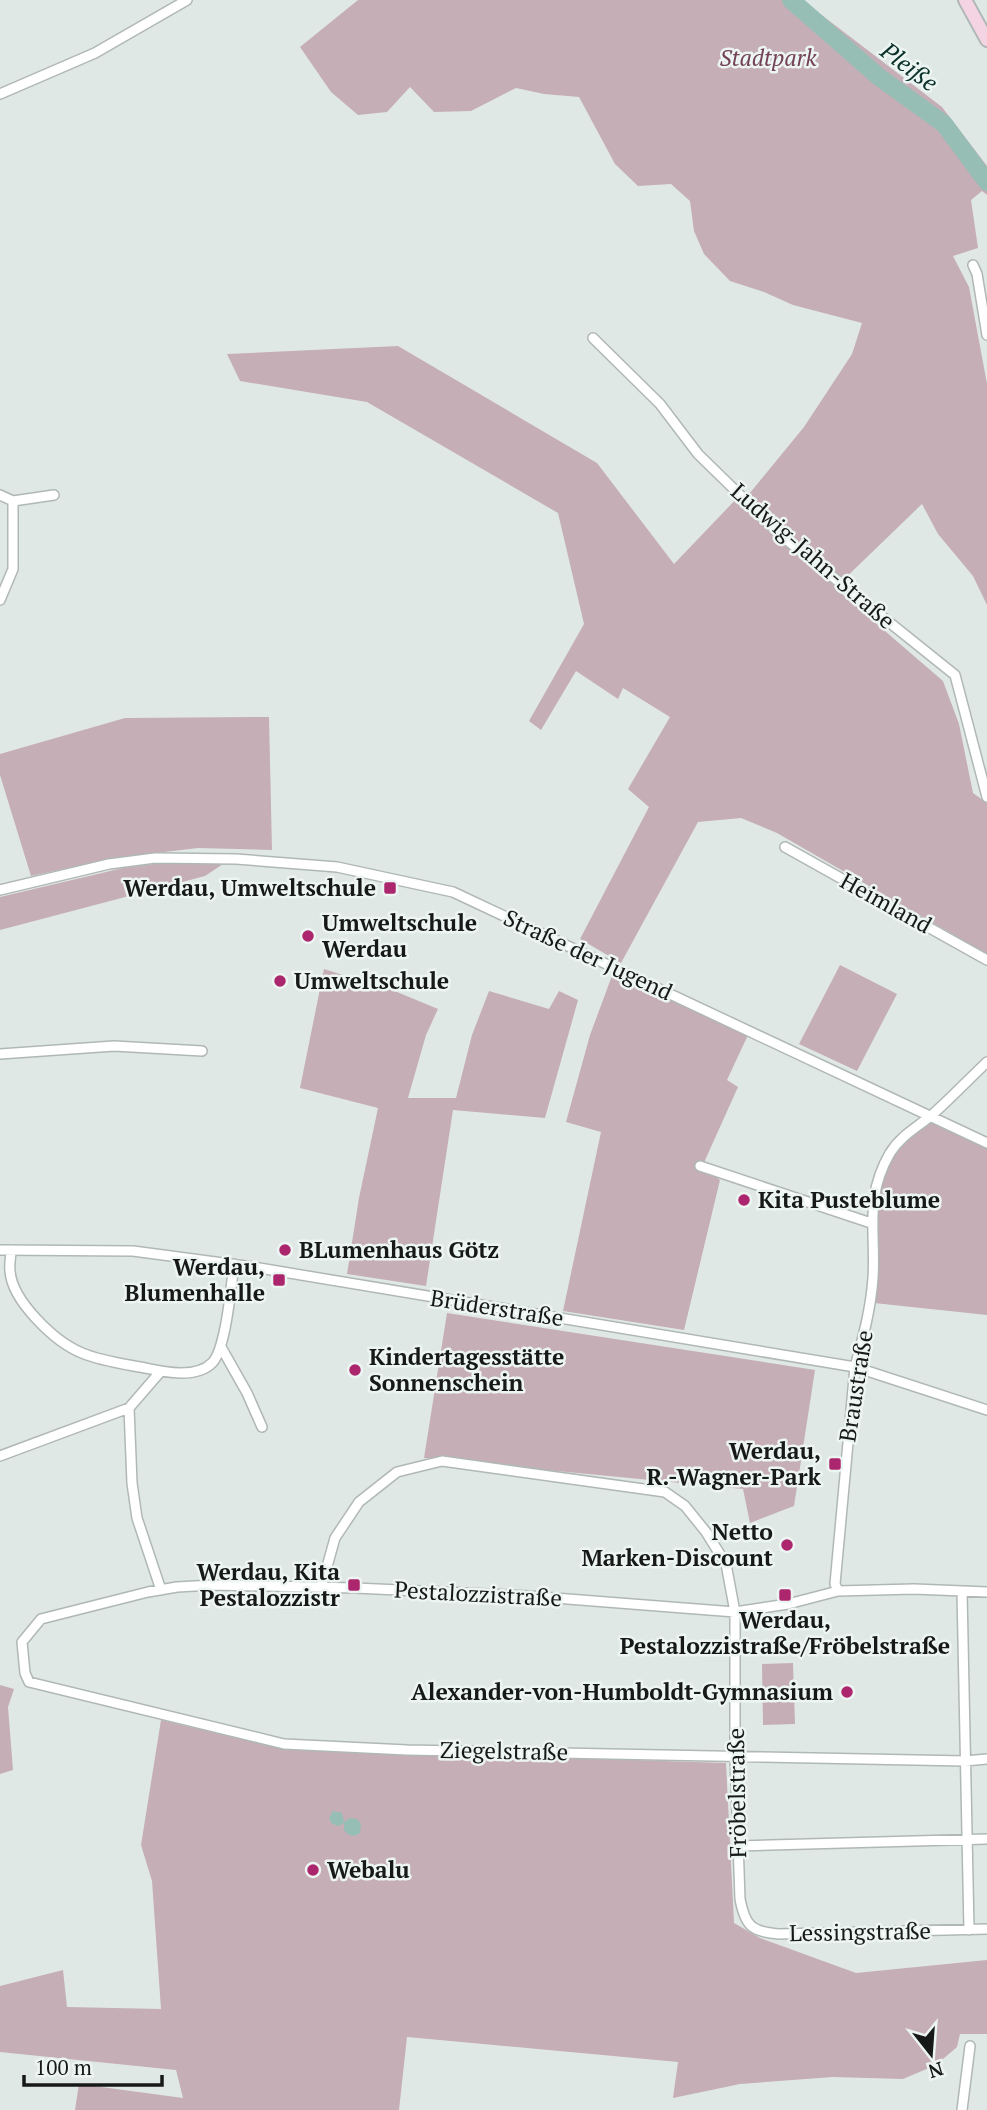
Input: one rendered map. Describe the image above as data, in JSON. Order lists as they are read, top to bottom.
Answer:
{
  "streets": {
    "street": [
      "Ludwig-Jahn-Straße",
      "Heimland",
      "Straße der Jugend",
      "Brüderstraße",
      "Braustraße",
      "Pestalozzistraße",
      "Ziegelstraße",
      "Fröbelstraße",
      "Lessingstraße"
    ]
  },
  "crossings": [
    ["Straße der Jugend", "Braustraße"],
    ["Brüderstraße", "Braustraße"],
    ["Braustraße", "Pestalozzistraße"],
    ["Pestalozzistraße", "Ziegelstraße"],
    ["Pestalozzistraße", "Fröbelstraße"],
    ["Ziegelstraße", "Fröbelstraße"],
    ["Fröbelstraße", "Lessingstraße"]
  ],
  "water": ["Pleiße"],
  "parks": ["Stadtpark"],
  "places": {
    "transit": [
      "Werdau, Umweltschule",
      "Werdau, Blumenhalle",
      "Werdau, R.-Wagner-Park",
      "Werdau, Kita Pestalozzistr",
      "Werdau, Pestalozzistraße/Fröbelstraße"
    ],
    "other": [
      "Umweltschule Werdau",
      "Umweltschule",
      "Kita Pusteblume",
      "BLumenhaus Götz",
      "Kindertagesstätte Sonnenschein",
      "Netto Marken-Discount",
      "Alexander-von-Humboldt-Gymnasium",
      "Webalu"
    ]
  },
  "scale_bar": "100 m",
  "north": "bottom"
}
